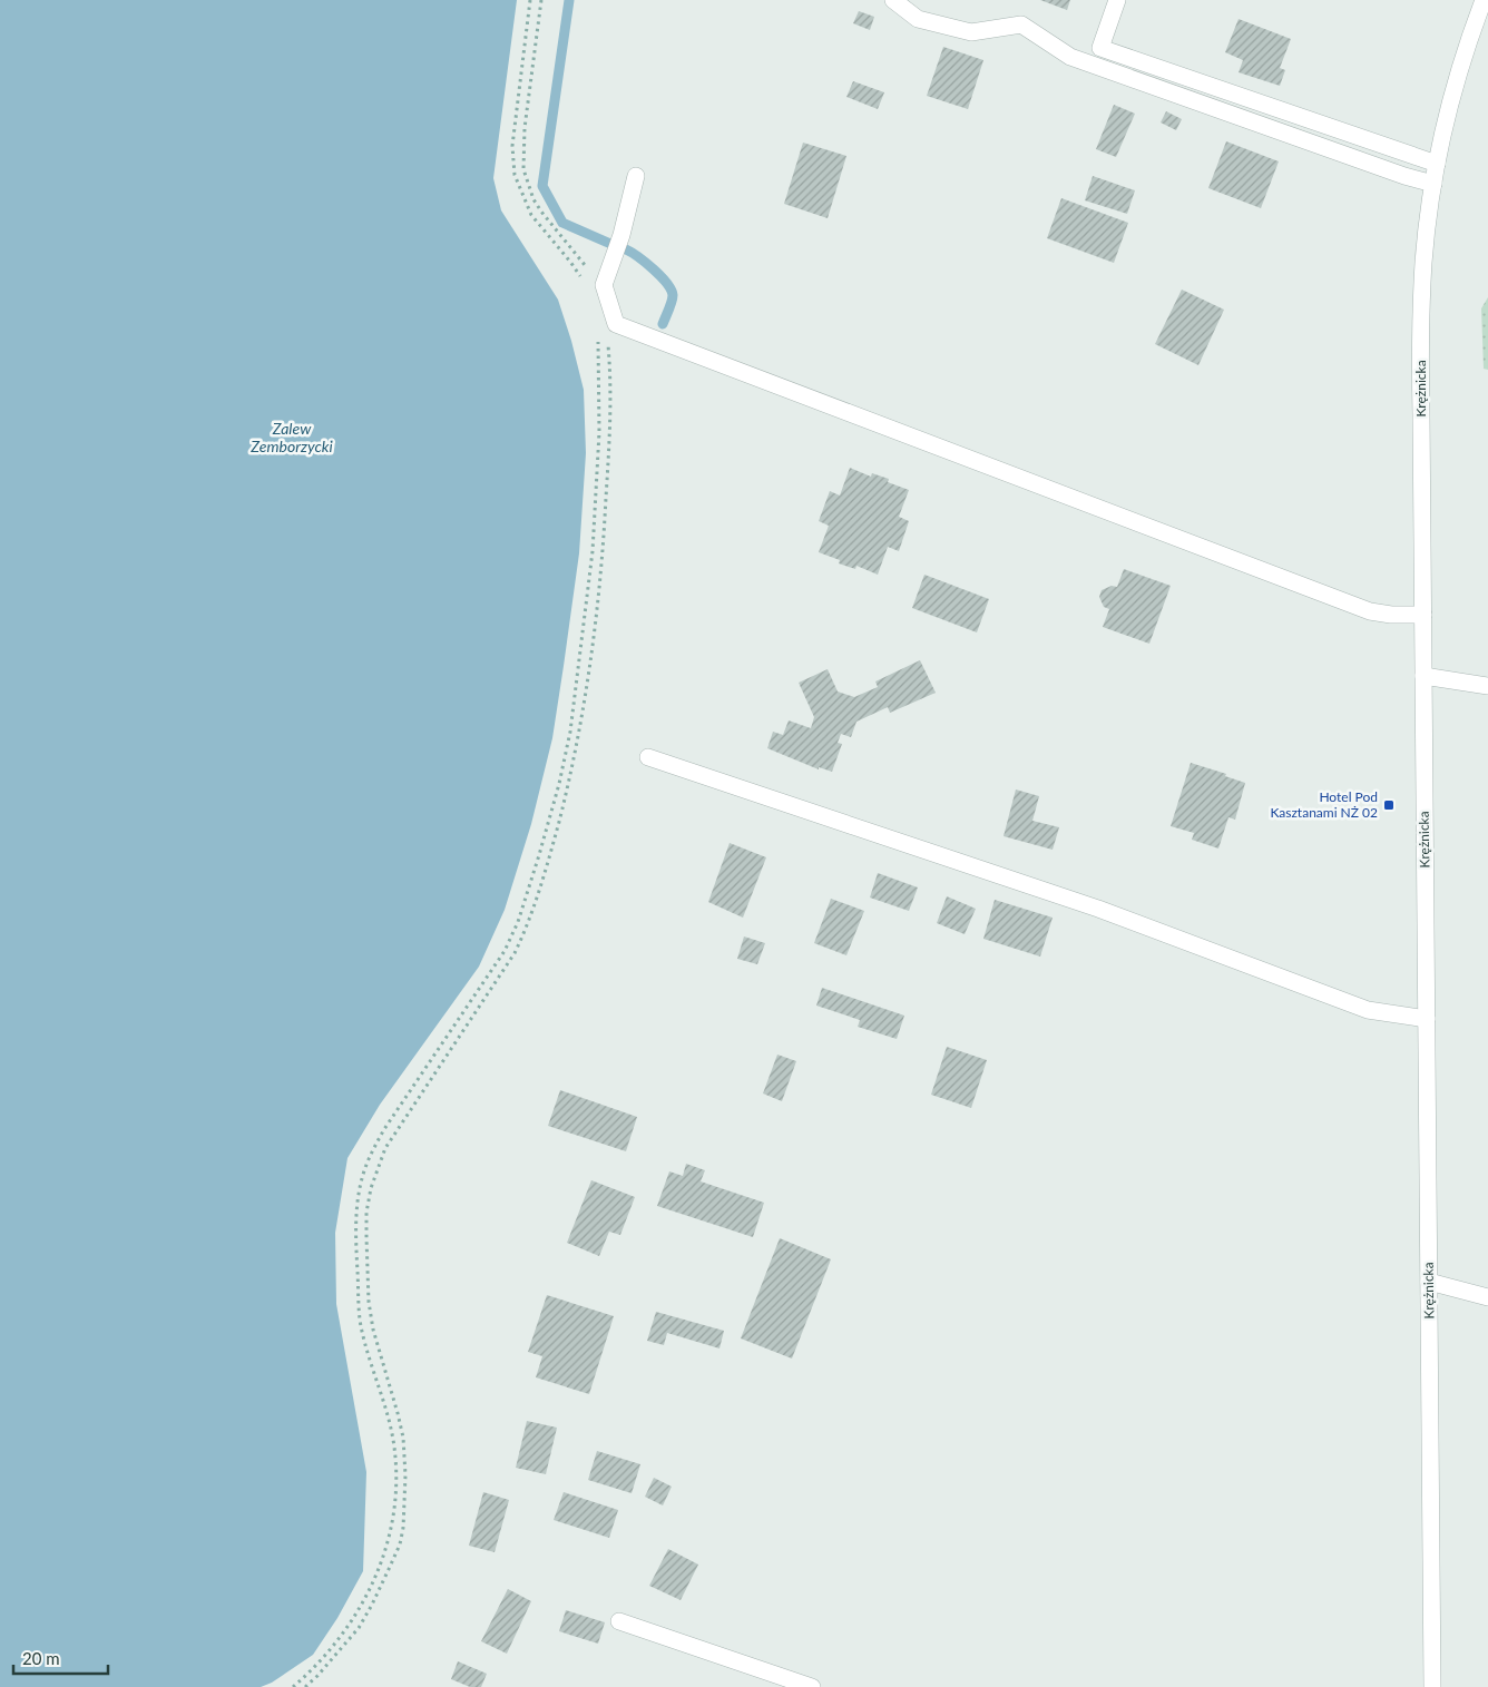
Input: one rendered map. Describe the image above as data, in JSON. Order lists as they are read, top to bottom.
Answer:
{
  "streets": {
    "street": ["Krężnicka"]
  },
  "water": ["Zalew Zemborzycki"],
  "places": {
    "transit": ["Hotel Pod Kasztanami NŻ 02"]
  },
  "scale_bar": "20 m"
}
